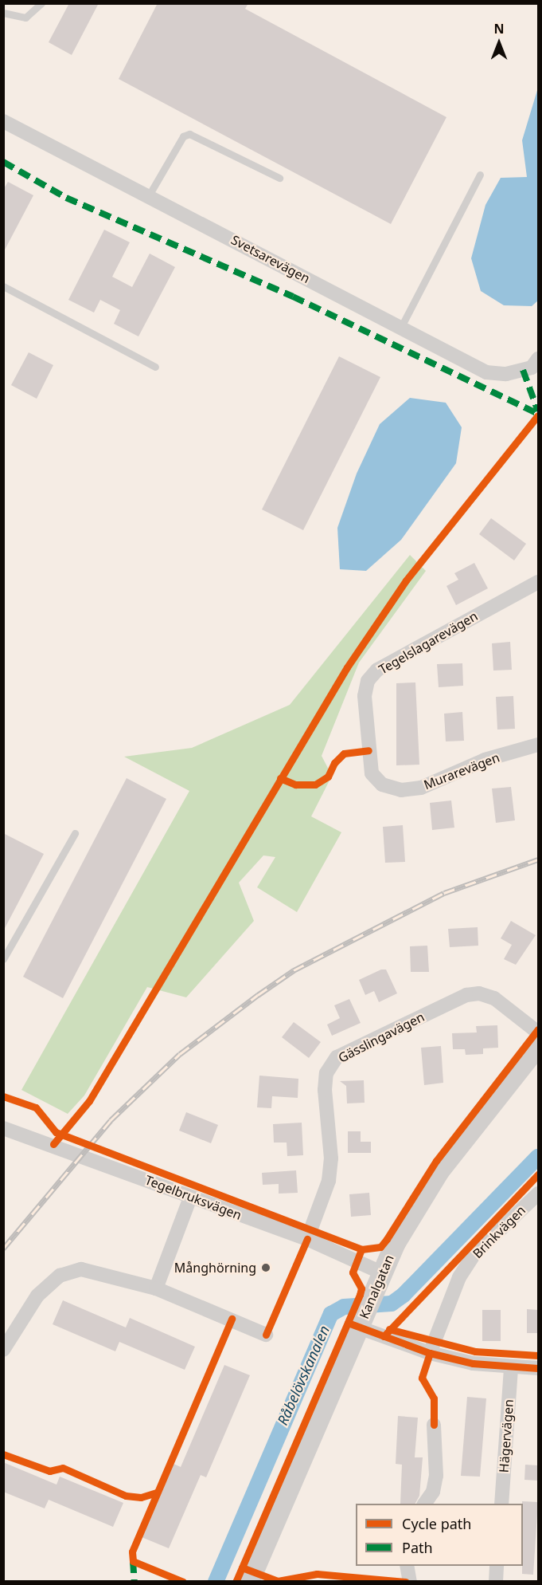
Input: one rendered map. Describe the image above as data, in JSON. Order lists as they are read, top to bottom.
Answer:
{
  "streets": {
    "street": [
      "Svetsarevägen",
      "Tegelslagarevägen",
      "Murarevägen",
      "Gässlingavägen",
      "Tegelbruksvägen",
      "Brinkvägen",
      "Kanalgatan",
      "Hägervägen"
    ]
  },
  "crossings": [
    ["Tegelslagarevägen", "Murarevägen"],
    ["Gässlingavägen", "Tegelbruksvägen"],
    ["Tegelbruksvägen", "Kanalgatan"]
  ],
  "water": ["Råbelövskanalen"],
  "places": ["Månghörning"],
  "legend": ["Cycle path", "Path"],
  "north": "top"
}
